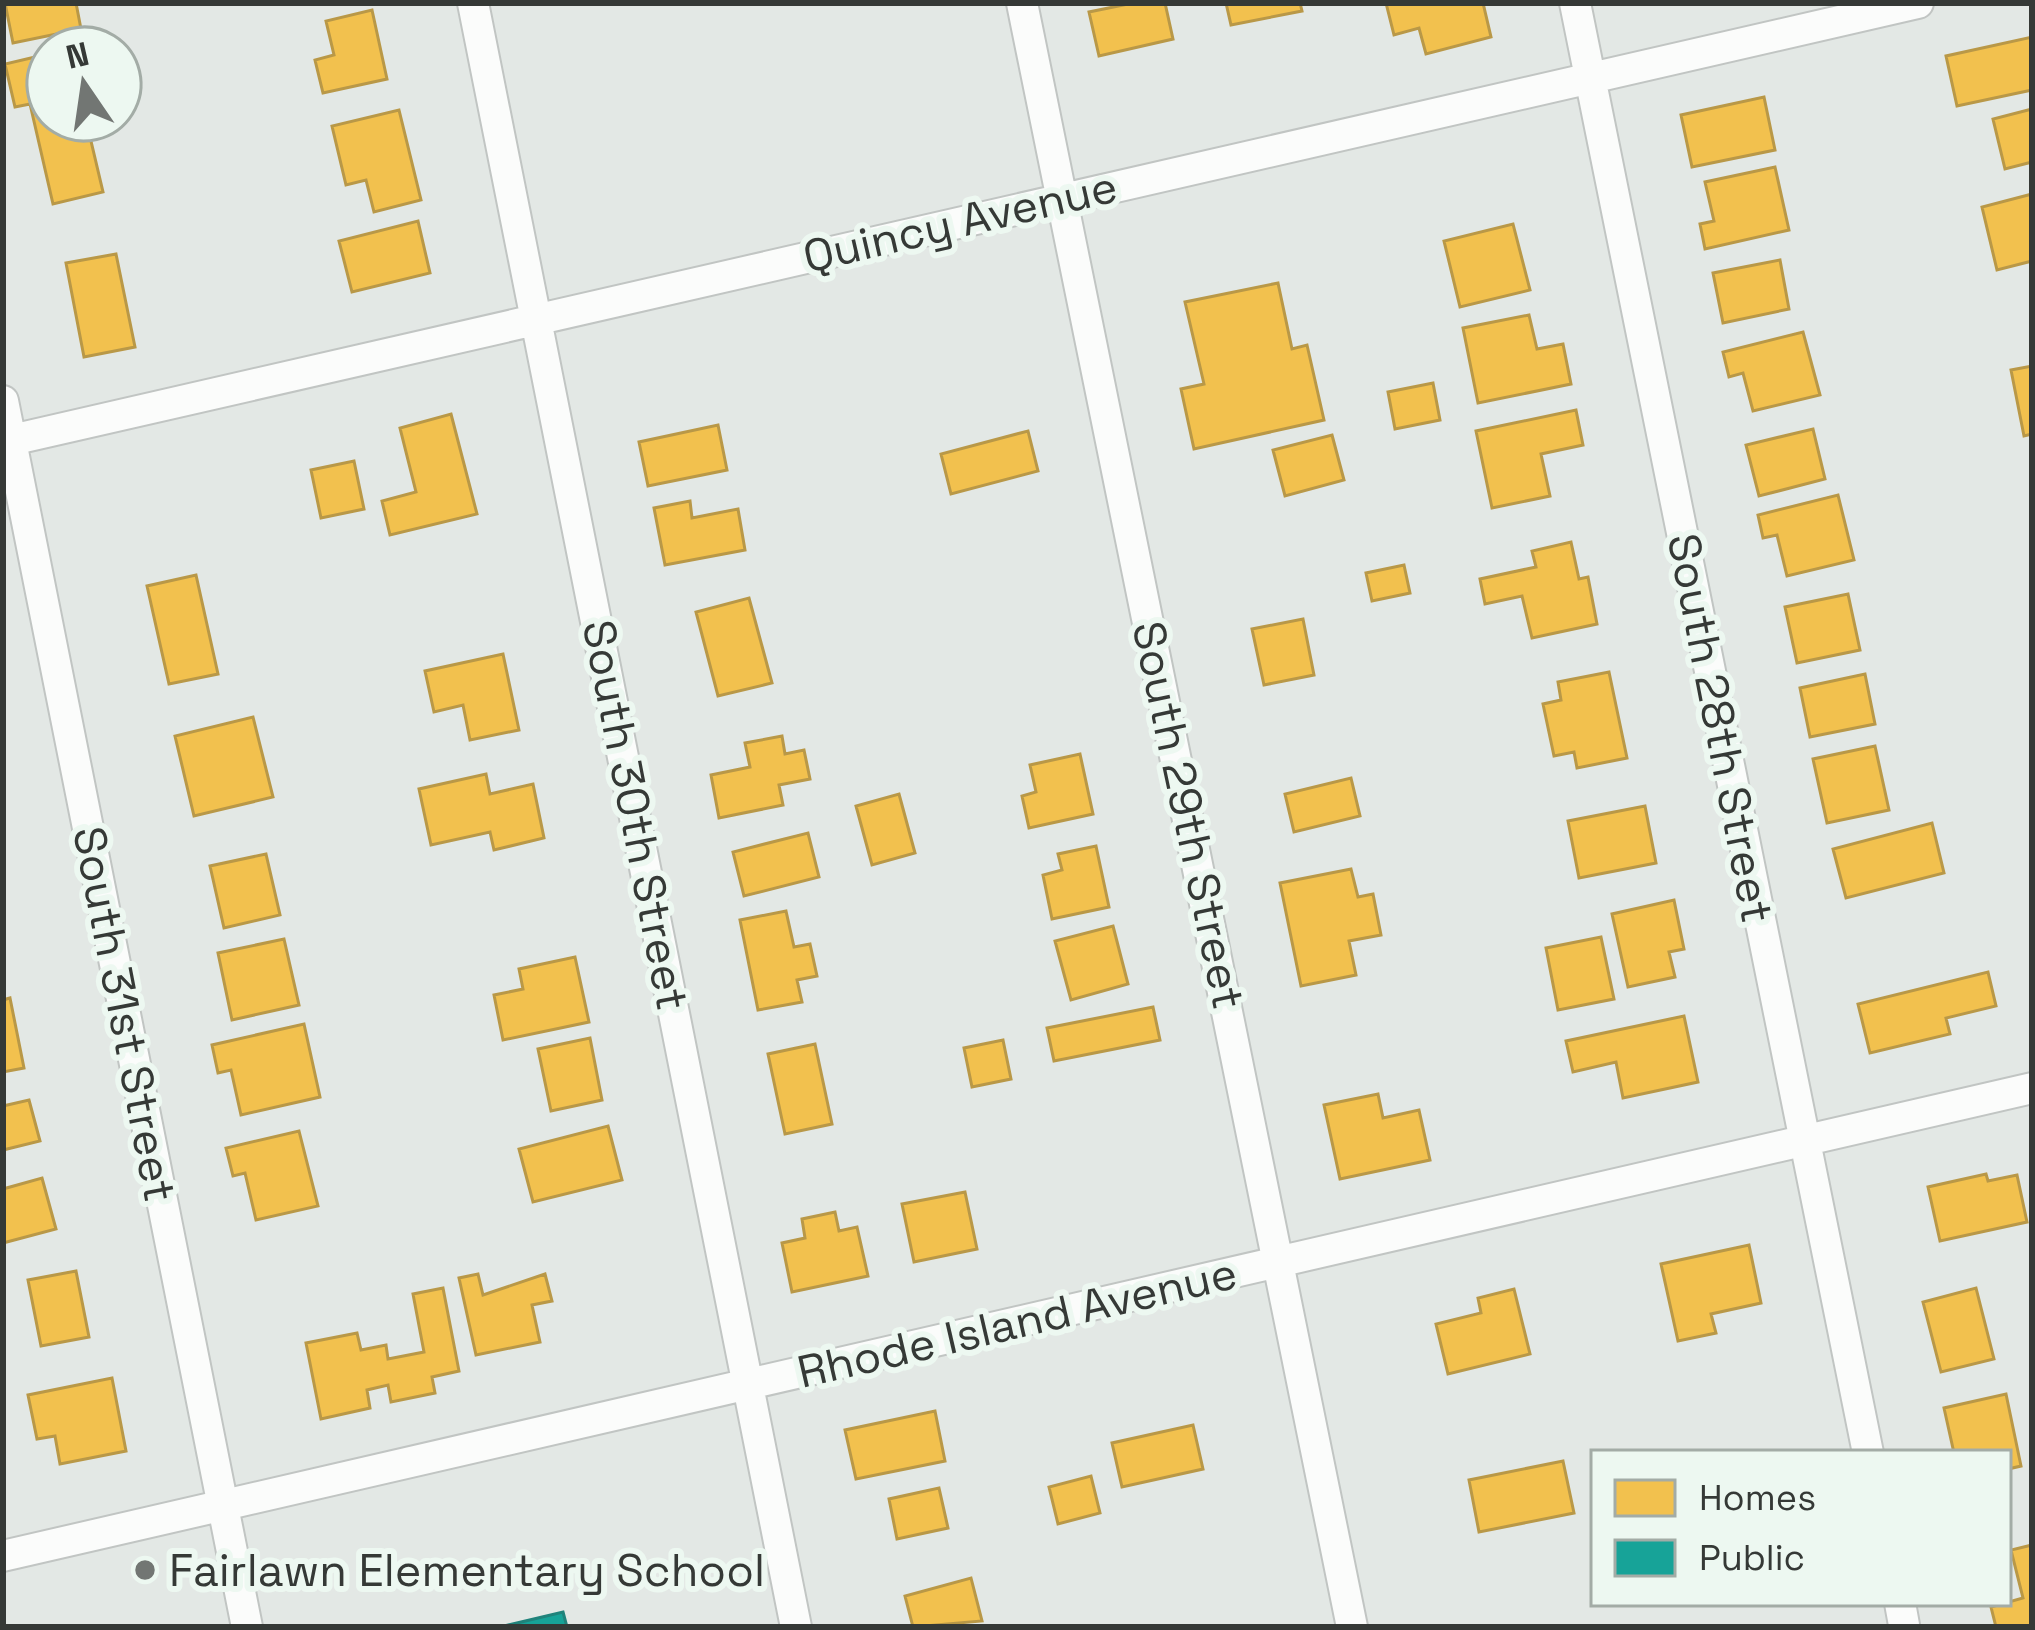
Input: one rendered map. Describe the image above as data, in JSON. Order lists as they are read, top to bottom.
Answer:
{
  "streets": {
    "street": [
      "Quincy Avenue",
      "South 28th Street",
      "South 30th Street",
      "South 29th Street",
      "South 31st Street",
      "Rhode Island Avenue"
    ]
  },
  "crossings": [
    ["Quincy Avenue", "South 28th Street"],
    ["Quincy Avenue", "South 30th Street"],
    ["Quincy Avenue", "South 29th Street"],
    ["Quincy Avenue", "South 31st Street"],
    ["South 28th Street", "Rhode Island Avenue"],
    ["South 30th Street", "Rhode Island Avenue"],
    ["South 29th Street", "Rhode Island Avenue"],
    ["South 31st Street", "Rhode Island Avenue"]
  ],
  "places": ["Fairlawn Elementary School"],
  "legend": ["Homes", "Public"],
  "north": "top"
}
